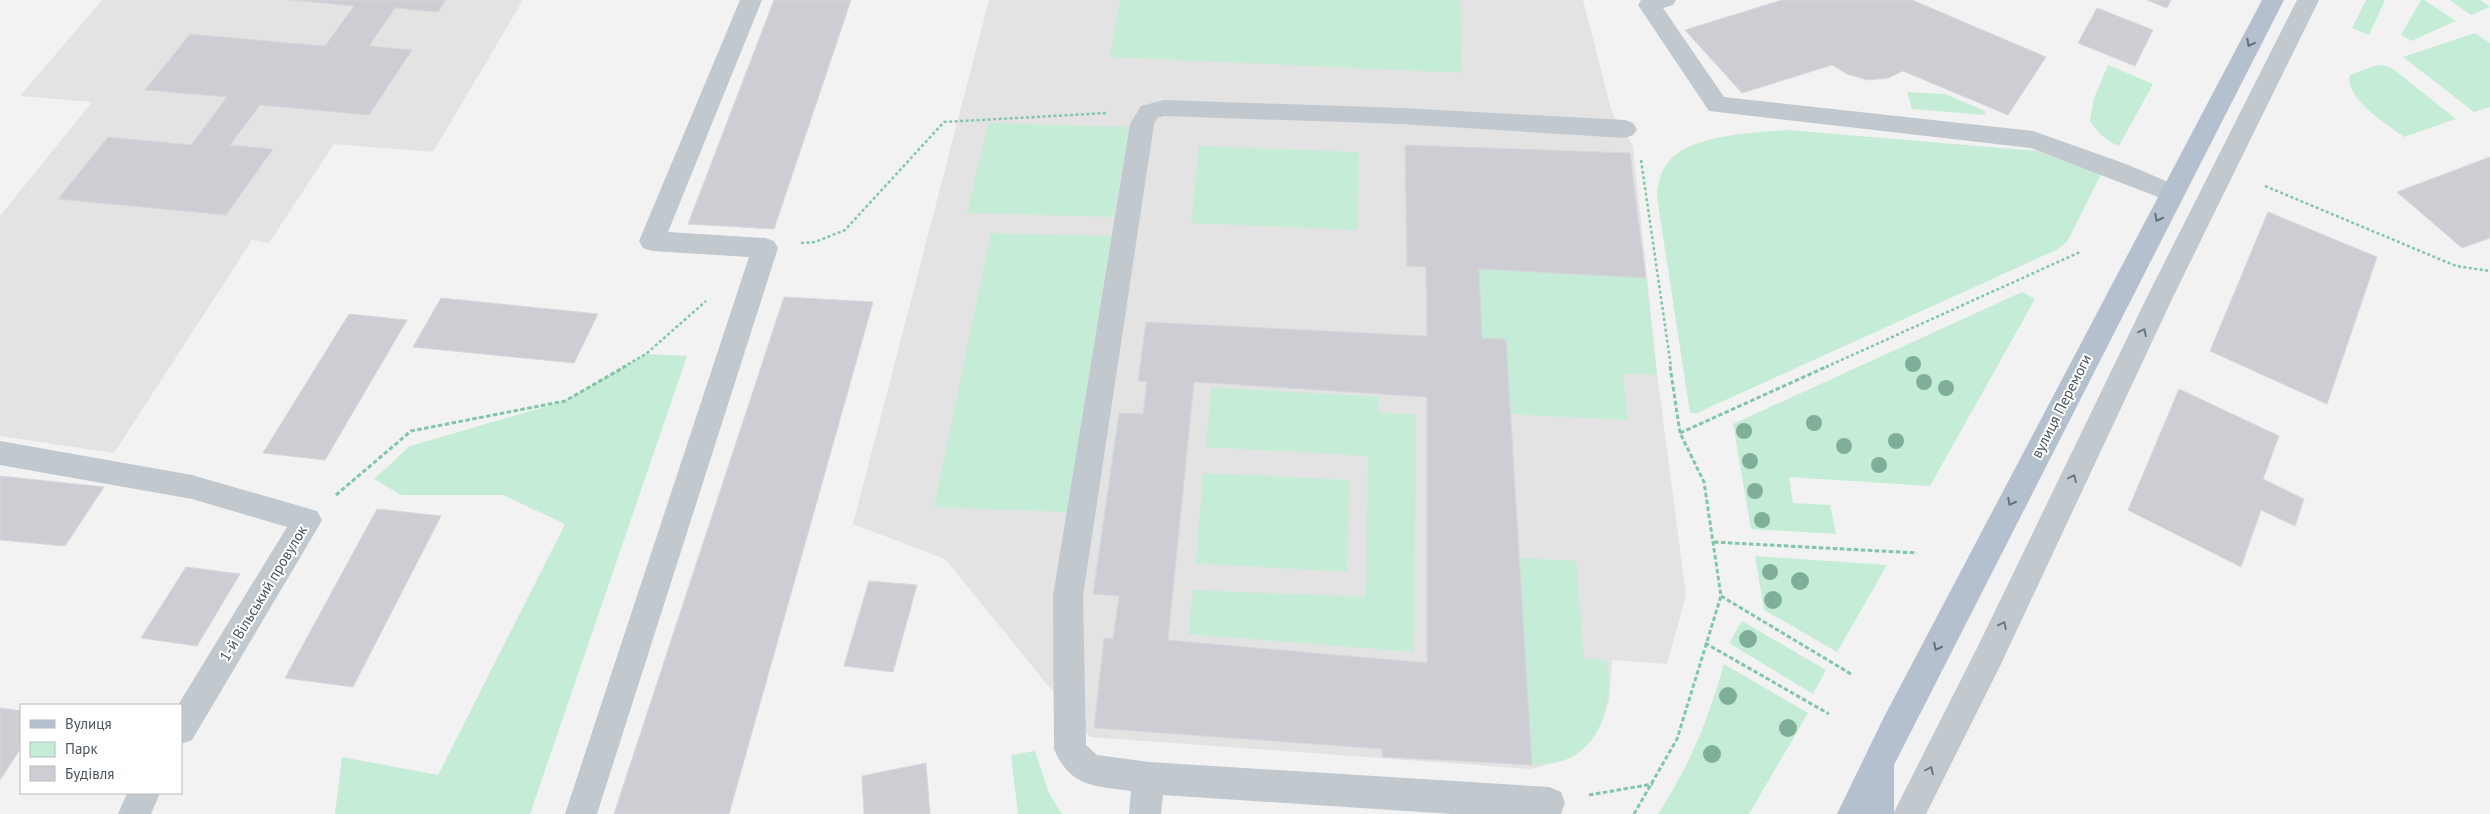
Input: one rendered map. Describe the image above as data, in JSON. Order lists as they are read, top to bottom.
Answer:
{
  "streets": {
    "main road": ["вулиця Перемоги"],
    "street": ["1-й Вільський провулок"]
  },
  "one_way": ["вулиця Перемоги"],
  "legend": ["Вулиця", "Парк", "Будівля"]
}
